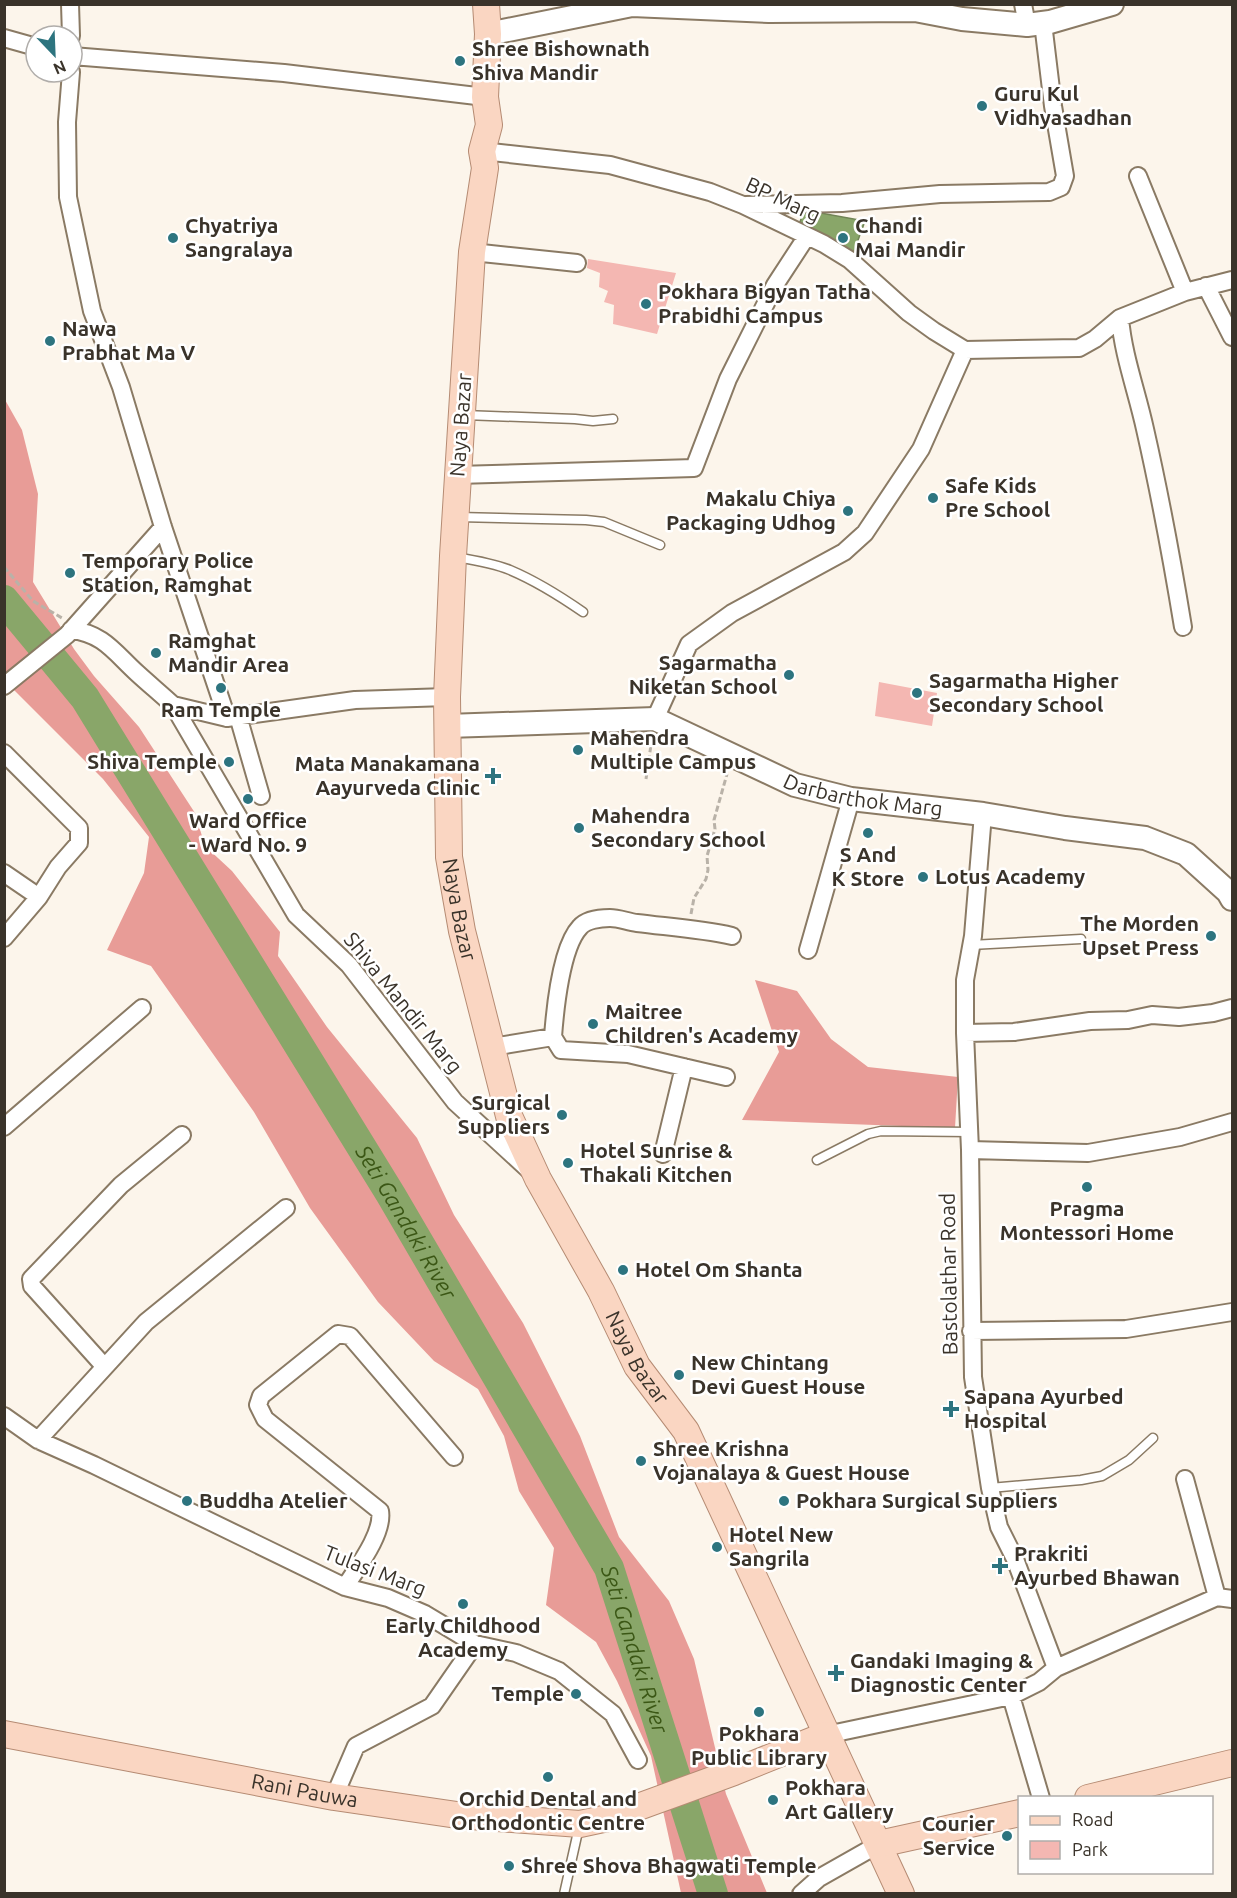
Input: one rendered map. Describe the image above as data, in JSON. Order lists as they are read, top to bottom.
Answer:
{
  "streets": {
    "main road": ["Naya Bazar", "Darbarthok Marg", "Rani Pauwa"],
    "street": [
      "BP Marg",
      "Shiva Mandir Marg",
      "Bastolathar Road",
      "Tulasi Marg"
    ]
  },
  "crossings": [
    ["BP Marg", "Naya Bazar"],
    ["Naya Bazar", "Darbarthok Marg"],
    ["Naya Bazar", "Shiva Mandir Marg"],
    ["Naya Bazar", "Rani Pauwa"],
    ["Darbarthok Marg", "Bastolathar Road"]
  ],
  "water": ["Seti Gandaki River"],
  "places": {
    "other": [
      "Shree Bishownath Shiva Mandir",
      "Guru Kul Vidhyasadhan",
      "Chyatriya Sangralaya",
      "Chandi Mai Mandir",
      "Pokhara Bigyan Tatha Prabidhi Campus",
      "Nawa Prabhat Ma V",
      "Safe Kids Pre School",
      "Makalu Chiya Packaging Udhog",
      "Temporary Police Station, Ramghat",
      "Ramghat Mandir Area",
      "Sagarmatha Niketan School",
      "Ram Temple",
      "Sagarmatha Higher Secondary School",
      "Mahendra Multiple Campus",
      "Shiva Temple",
      "Ward Office - Ward No. 9",
      "Mahendra Secondary School",
      "S And K Store",
      "Lotus Academy",
      "The Morden Upset Press",
      "Maitree Children's Academy",
      "Surgical Suppliers",
      "Hotel Sunrise & Thakali Kitchen",
      "Pragma Montessori Home",
      "Hotel Om Shanta",
      "New Chintang Devi Guest House",
      "Shree Krishna Vojanalaya & Guest House",
      "Buddha Atelier",
      "Pokhara Surgical Suppliers",
      "Hotel New Sangrila",
      "Early Childhood Academy",
      "Temple",
      "Pokhara Public Library",
      "Orchid Dental and Orthodontic Centre",
      "Pokhara Art Gallery",
      "Courier Service",
      "Shree Shova Bhagwati Temple"
    ],
    "health": [
      "Mata Manakamana Aayurveda Clinic",
      "Sapana Ayurbed Hospital",
      "Prakriti Ayurbed Bhawan",
      "Gandaki Imaging & Diagnostic Center"
    ]
  },
  "legend": ["Road", "Park"],
  "north": "bottom right"
}
